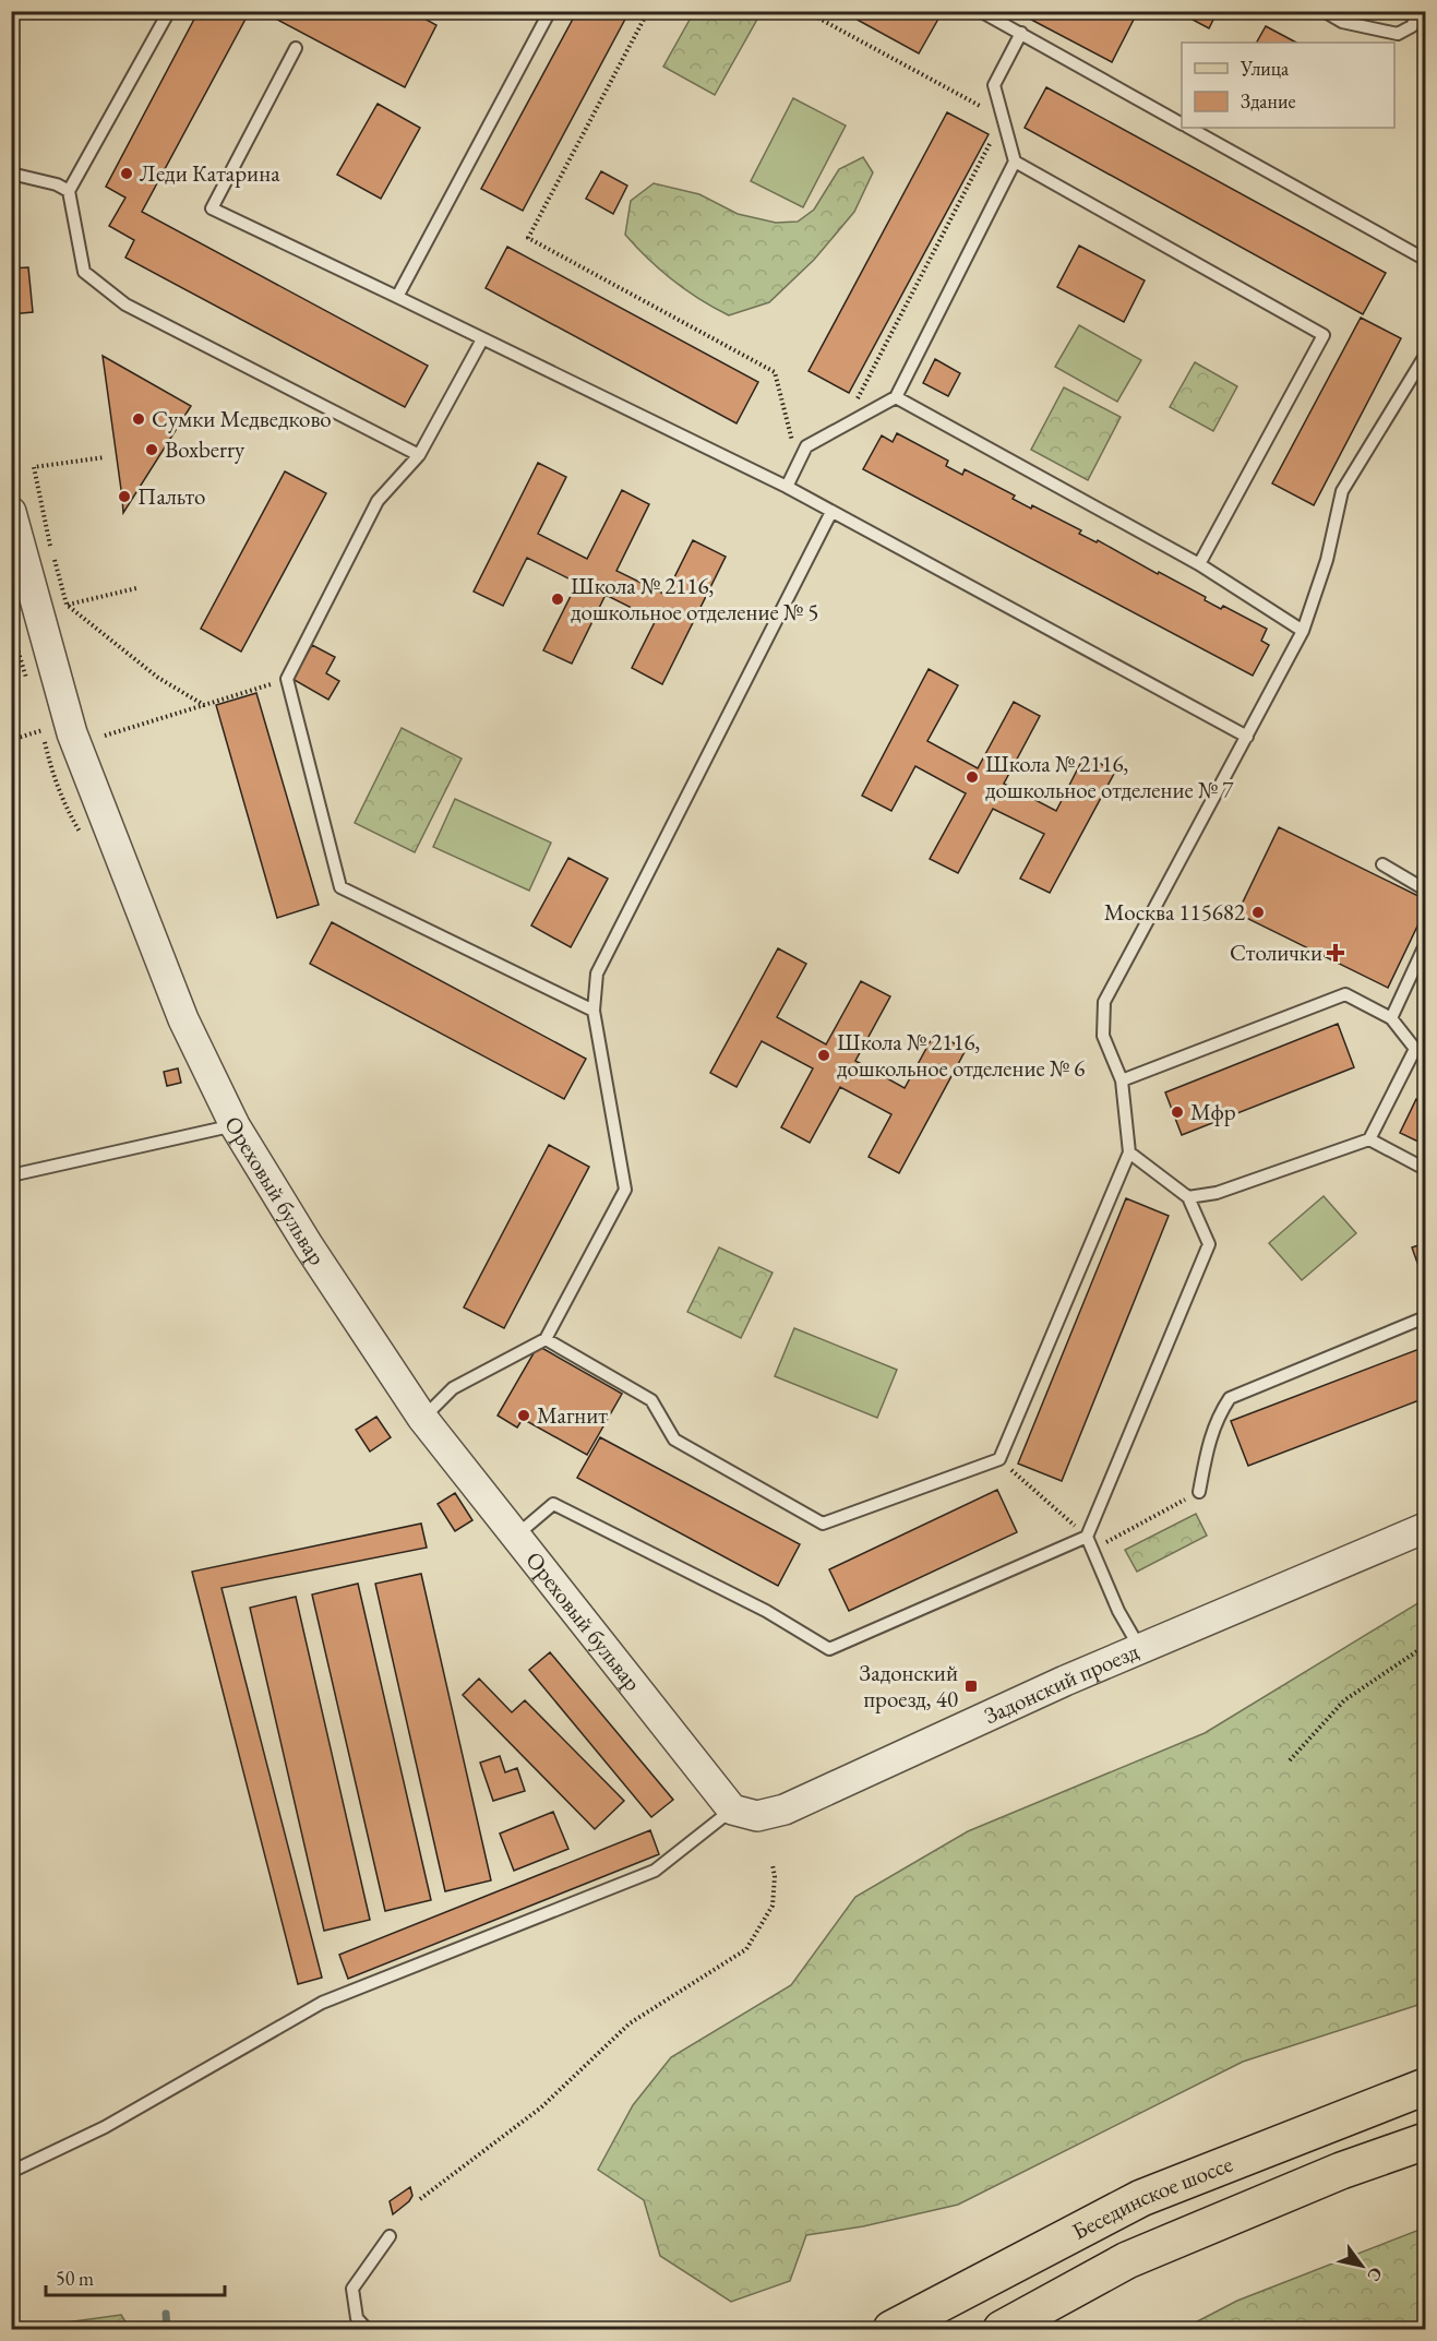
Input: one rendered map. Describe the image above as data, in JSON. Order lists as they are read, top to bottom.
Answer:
{
  "streets": {
    "main road": ["Бесединское шоссе"],
    "street": ["Ореховый бульвар", "Задонский проезд"]
  },
  "crossings": [
    ["Ореховый бульвар", "Задонский проезд"]
  ],
  "places": {
    "other": [
      "Леди Катарина",
      "Сумки Медведково",
      "Boxberry",
      "Пальто",
      "Школа № 2116, дошкольное отделение № 5",
      "Школа № 2116, дошкольное отделение № 7",
      "Москва 115682",
      "Школа № 2116, дошкольное отделение № 6",
      "Мфр",
      "Магнит"
    ],
    "health": ["Столички"],
    "transit": ["Задонский проезд, 40"]
  },
  "legend": ["Улица", "Здание"],
  "scale_bar": "50 m",
  "north": "bottom right"
}
